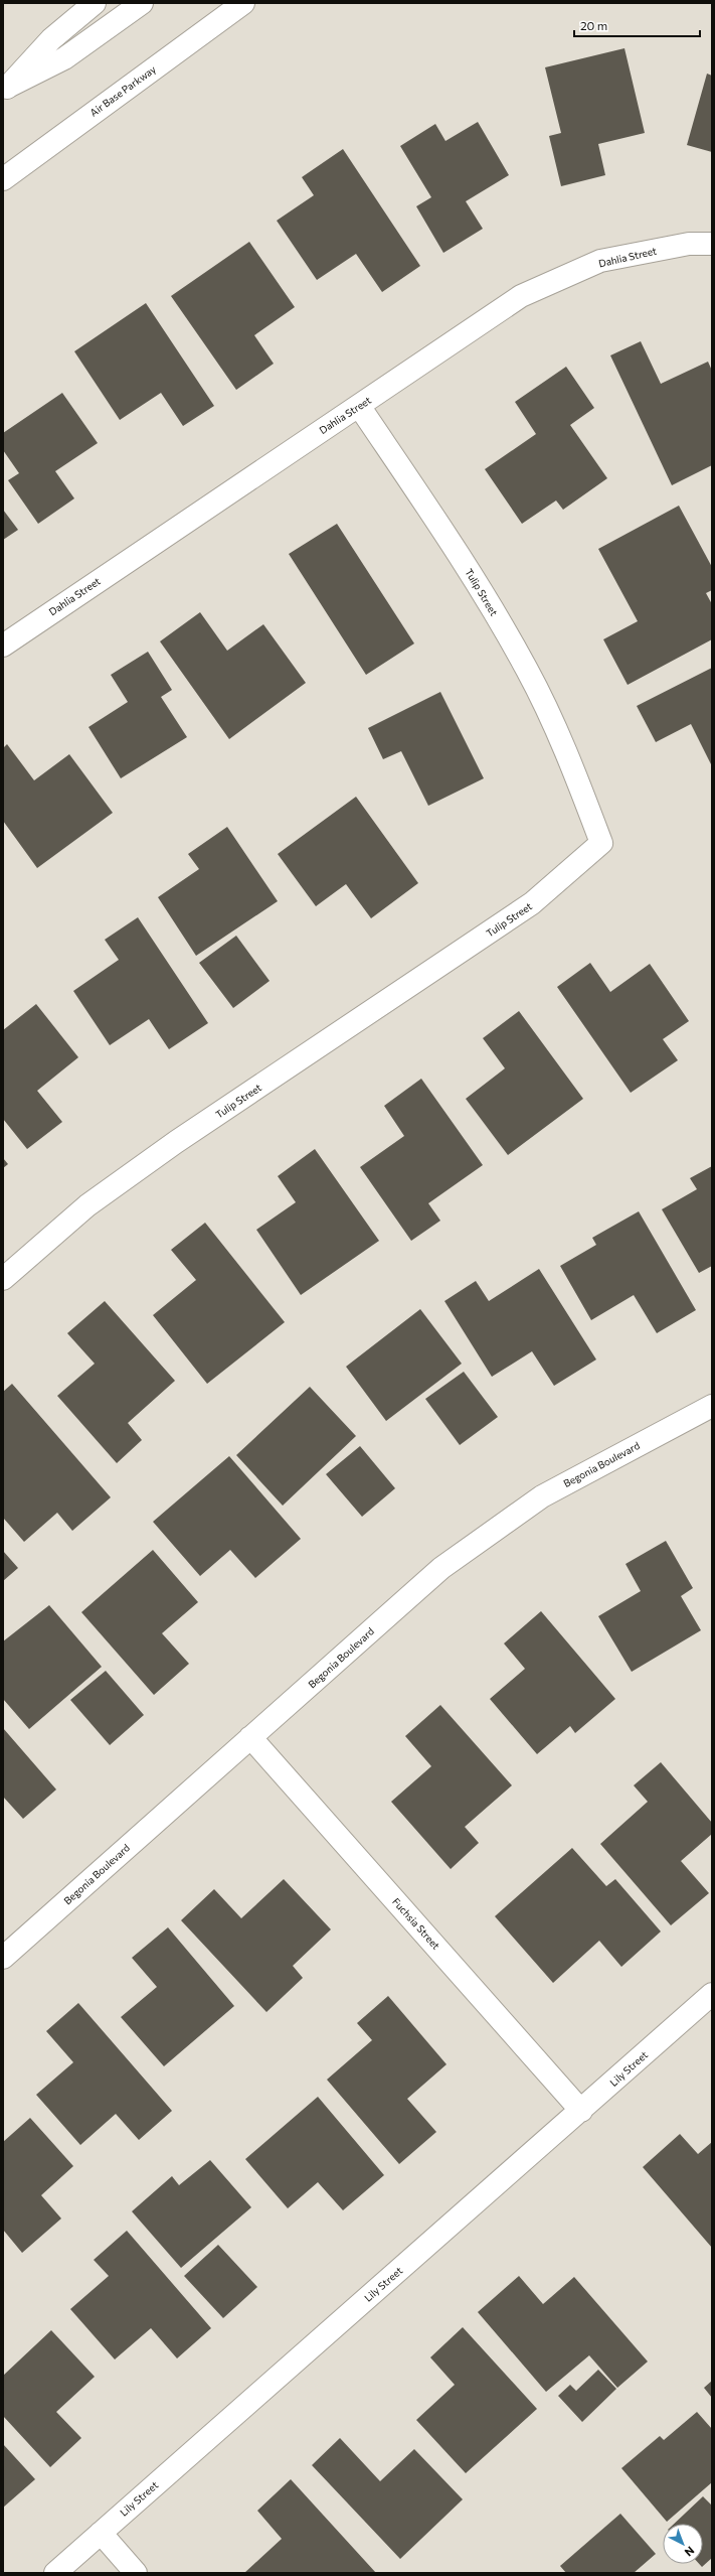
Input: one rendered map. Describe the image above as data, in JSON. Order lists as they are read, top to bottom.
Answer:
{
  "streets": {
    "main road": [
      "Air Base Parkway",
      "Dahlia Street",
      "Tulip Street",
      "Begonia Boulevard",
      "Fuchsia Street",
      "Lily Street"
    ]
  },
  "crossings": [
    ["Dahlia Street", "Tulip Street"],
    ["Begonia Boulevard", "Fuchsia Street"],
    ["Fuchsia Street", "Lily Street"]
  ],
  "scale_bar": "20 m",
  "north": "bottom right"
}
